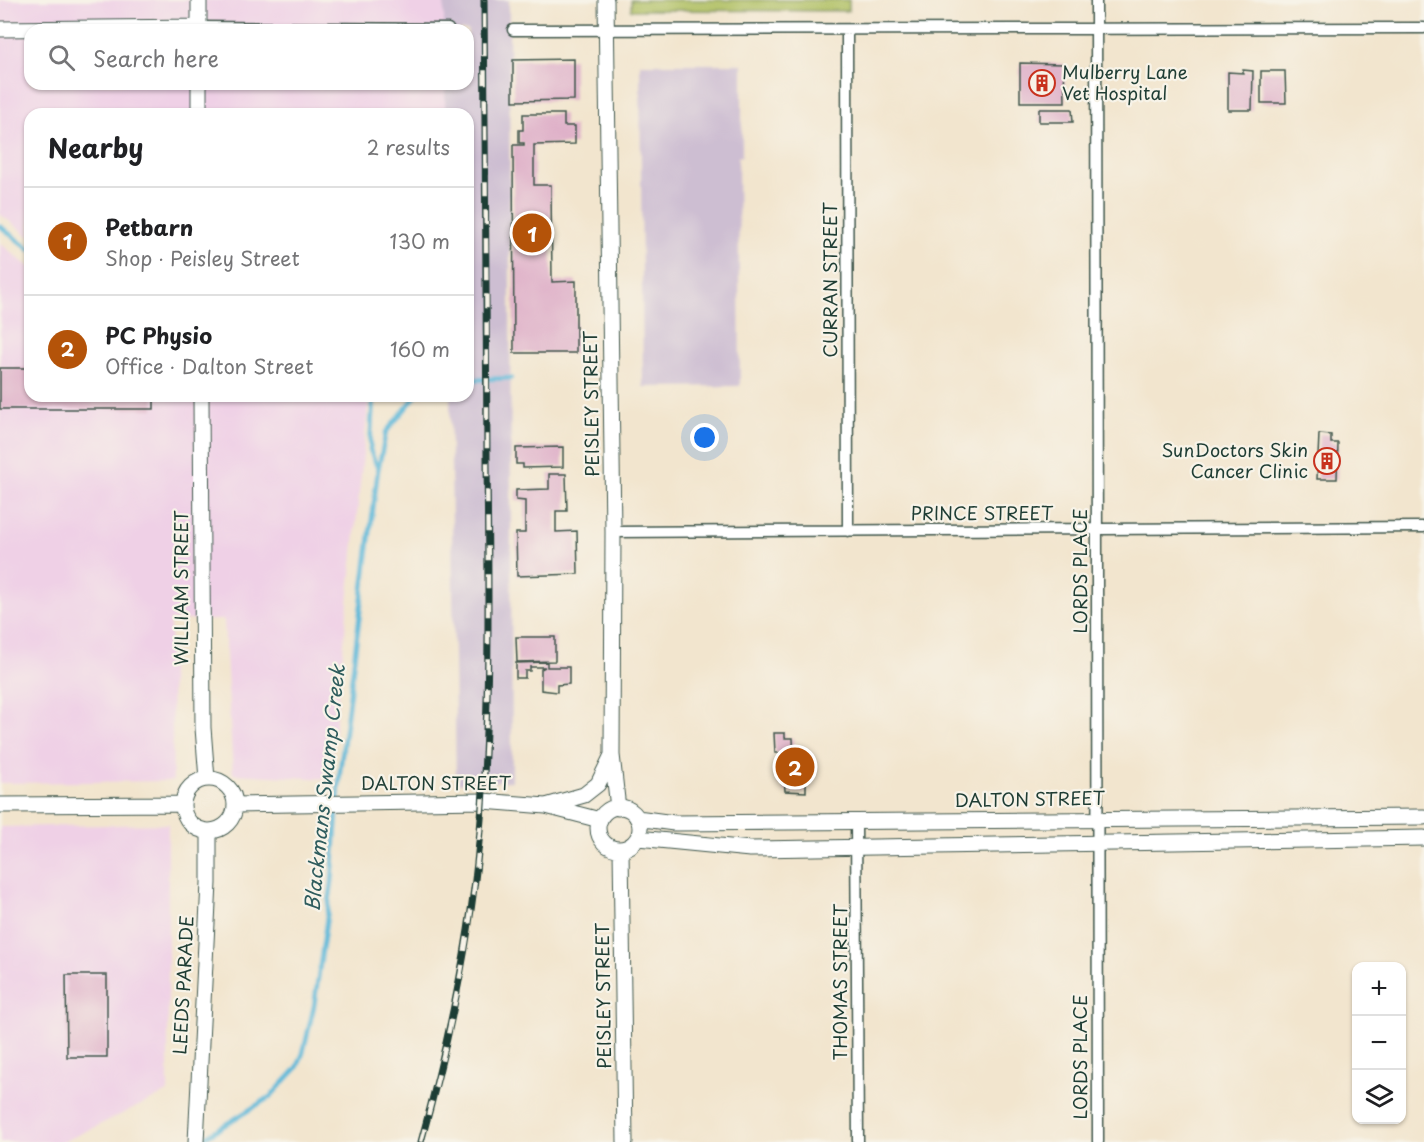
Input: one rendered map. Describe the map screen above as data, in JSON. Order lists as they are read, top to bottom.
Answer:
{
  "streets": {
    "main road": [
      "PEISLEY STREET",
      "WILLIAM STREET",
      "DALTON STREET",
      "LEEDS PARADE"
    ],
    "street": [
      "CURRAN STREET",
      "PRINCE STREET",
      "LORDS PLACE",
      "THOMAS STREET"
    ]
  },
  "crossings": [
    ["CURRAN STREET", "PRINCE STREET"],
    ["PEISLEY STREET", "PRINCE STREET"],
    ["PEISLEY STREET", "DALTON STREET"],
    ["PRINCE STREET", "LORDS PLACE"],
    ["LORDS PLACE", "DALTON STREET"],
    ["WILLIAM STREET", "DALTON STREET"],
    ["WILLIAM STREET", "LEEDS PARADE"],
    ["DALTON STREET", "THOMAS STREET"],
    ["DALTON STREET", "LEEDS PARADE"]
  ],
  "water": ["Blackmans Swamp Creek"],
  "places": {
    "building": ["Mulberry Lane Vet Hospital", "SunDoctors Skin Cancer Clinic"]
  },
  "page": {
    "search": "Search here",
    "heading": ["Nearby", "2 results"],
    "list": [
      {
        "mark": "1",
        "name": "Petbarn",
        "note": "Shop · Peisley Street",
        "value": "130 m"
      },
      {
        "mark": "2",
        "name": "PC Physio",
        "note": "Office · Dalton Street",
        "value": "160 m"
      }
    ],
    "pins": ["1", "2"],
    "map_buttons": ["+", "−"]
  }
}
